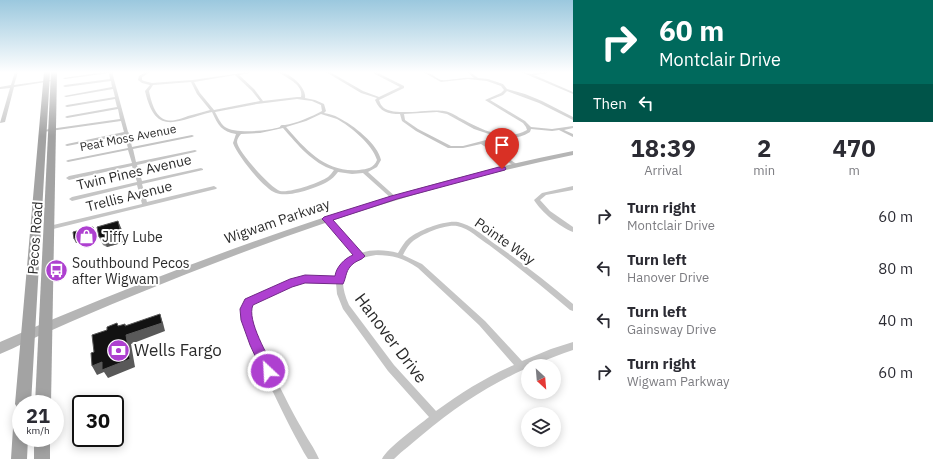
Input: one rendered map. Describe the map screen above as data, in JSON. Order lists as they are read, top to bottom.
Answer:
{
  "streets": {
    "main road": ["Wigwam Parkway", "Pecos Road"],
    "street": [
      "Peat Moss Avenue",
      "Twin Pines Avenue",
      "Trellis Avenue",
      "Pointe Way",
      "Hanover Drive"
    ]
  },
  "crossings": [
    ["Trellis Avenue", "Pecos Road"],
    ["Wigwam Parkway", "Pecos Road"]
  ],
  "places": {
    "shop": ["Jiffy Lube"],
    "bus stop": ["Southbound Pecos after Wigwam"],
    "bank": ["Wells Fargo"]
  },
  "north": "bottom right",
  "page": {
    "turn": ["60 m", "Montclair Drive"],
    "then": "Then",
    "eta": [
      "18:39",
      "Arrival",
      "2",
      "min",
      "470",
      "m"
    ],
    "list": [
      {
        "name": "Turn right",
        "note": "Montclair Drive",
        "value": "60 m"
      },
      {
        "name": "Turn left",
        "note": "Hanover Drive",
        "value": "80 m"
      },
      {
        "name": "Turn left",
        "note": "Gainsway Drive",
        "value": "40 m"
      },
      {
        "name": "Turn right",
        "note": "Wigwam Parkway",
        "value": "60 m"
      }
    ],
    "speed": "21 km/h",
    "limit": "30"
  }
}
